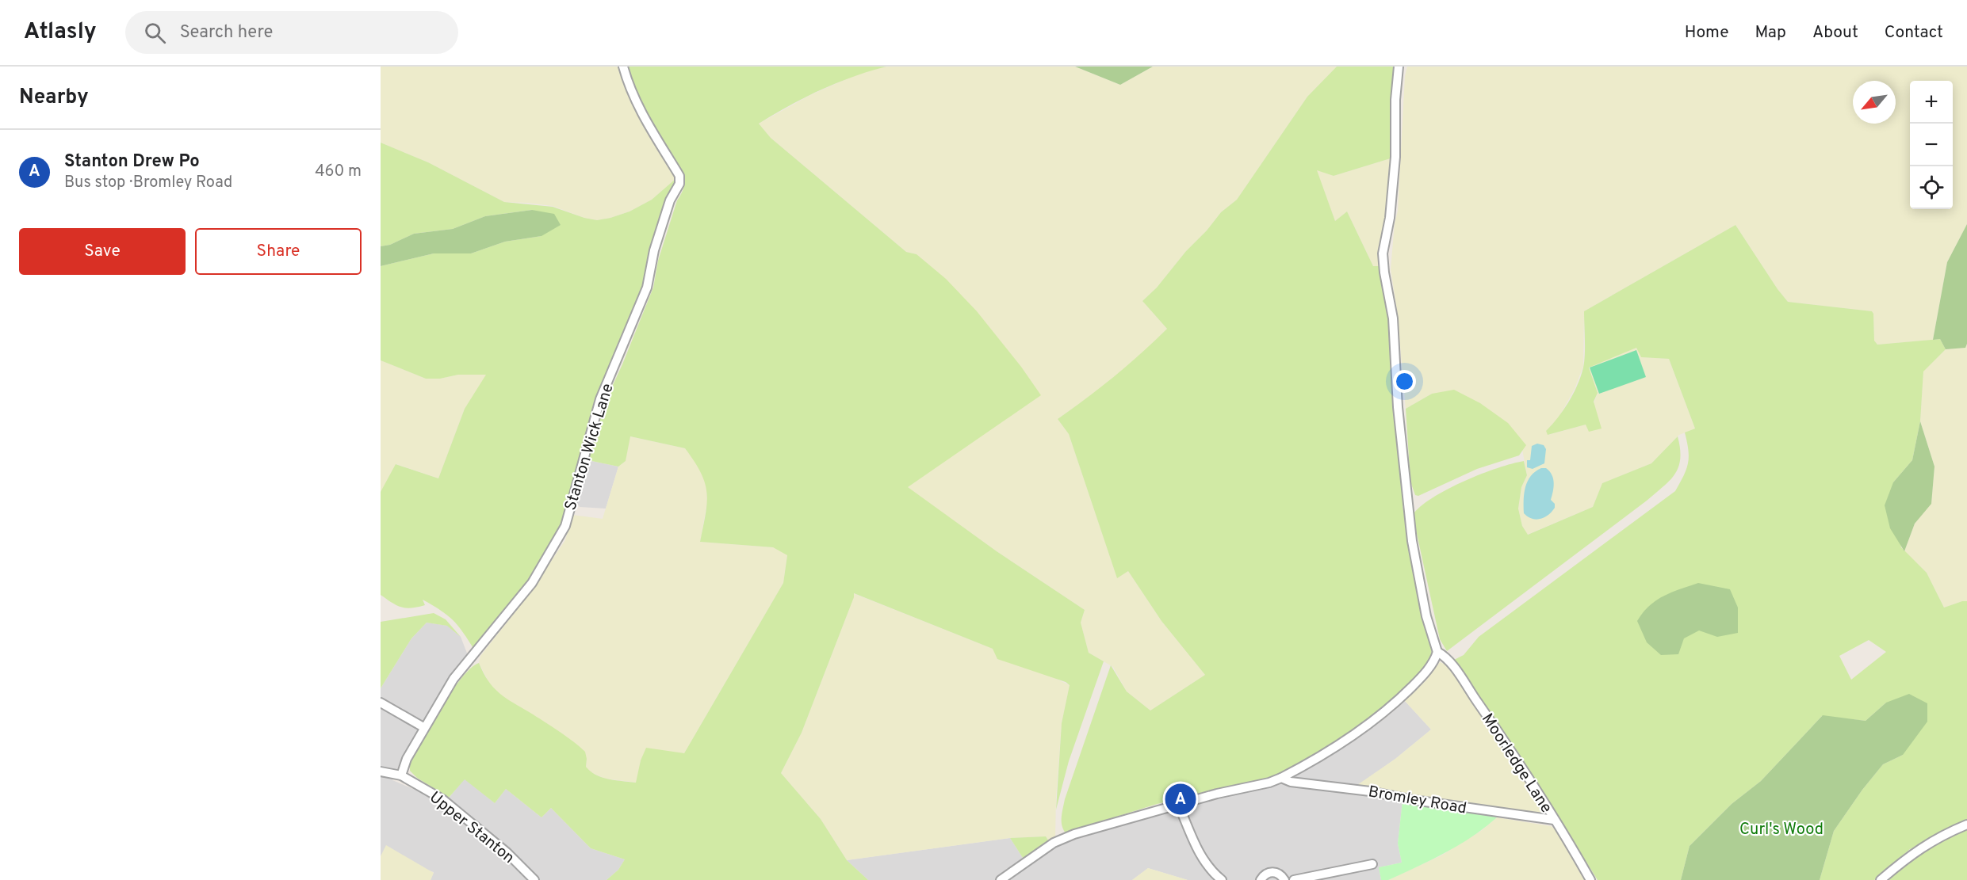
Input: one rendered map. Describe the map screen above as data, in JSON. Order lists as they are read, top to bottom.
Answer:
{
  "streets": {
    "street": [
      "Stanton Wick Lane",
      "Moorledge Lane",
      "Bromley Road",
      "Upper Stanton"
    ]
  },
  "crossings": [
    ["Stanton Wick Lane", "Upper Stanton"],
    ["Moorledge Lane", "Bromley Road"]
  ],
  "parks": ["Curl's Wood"],
  "north": "bottom left",
  "page": {
    "header": "Atlasly",
    "search": "Search here",
    "nav": [
      "Home",
      "Map",
      "About",
      "Contact"
    ],
    "heading": "Nearby",
    "map_buttons": ["+", "−"],
    "list": [
      {
        "mark": "A",
        "name": "Stanton Drew Po",
        "note": "Bus stop · Bromley Road",
        "value": "460 m"
      }
    ],
    "buttons": ["Save", "Share"],
    "pins": "A"
  }
}
